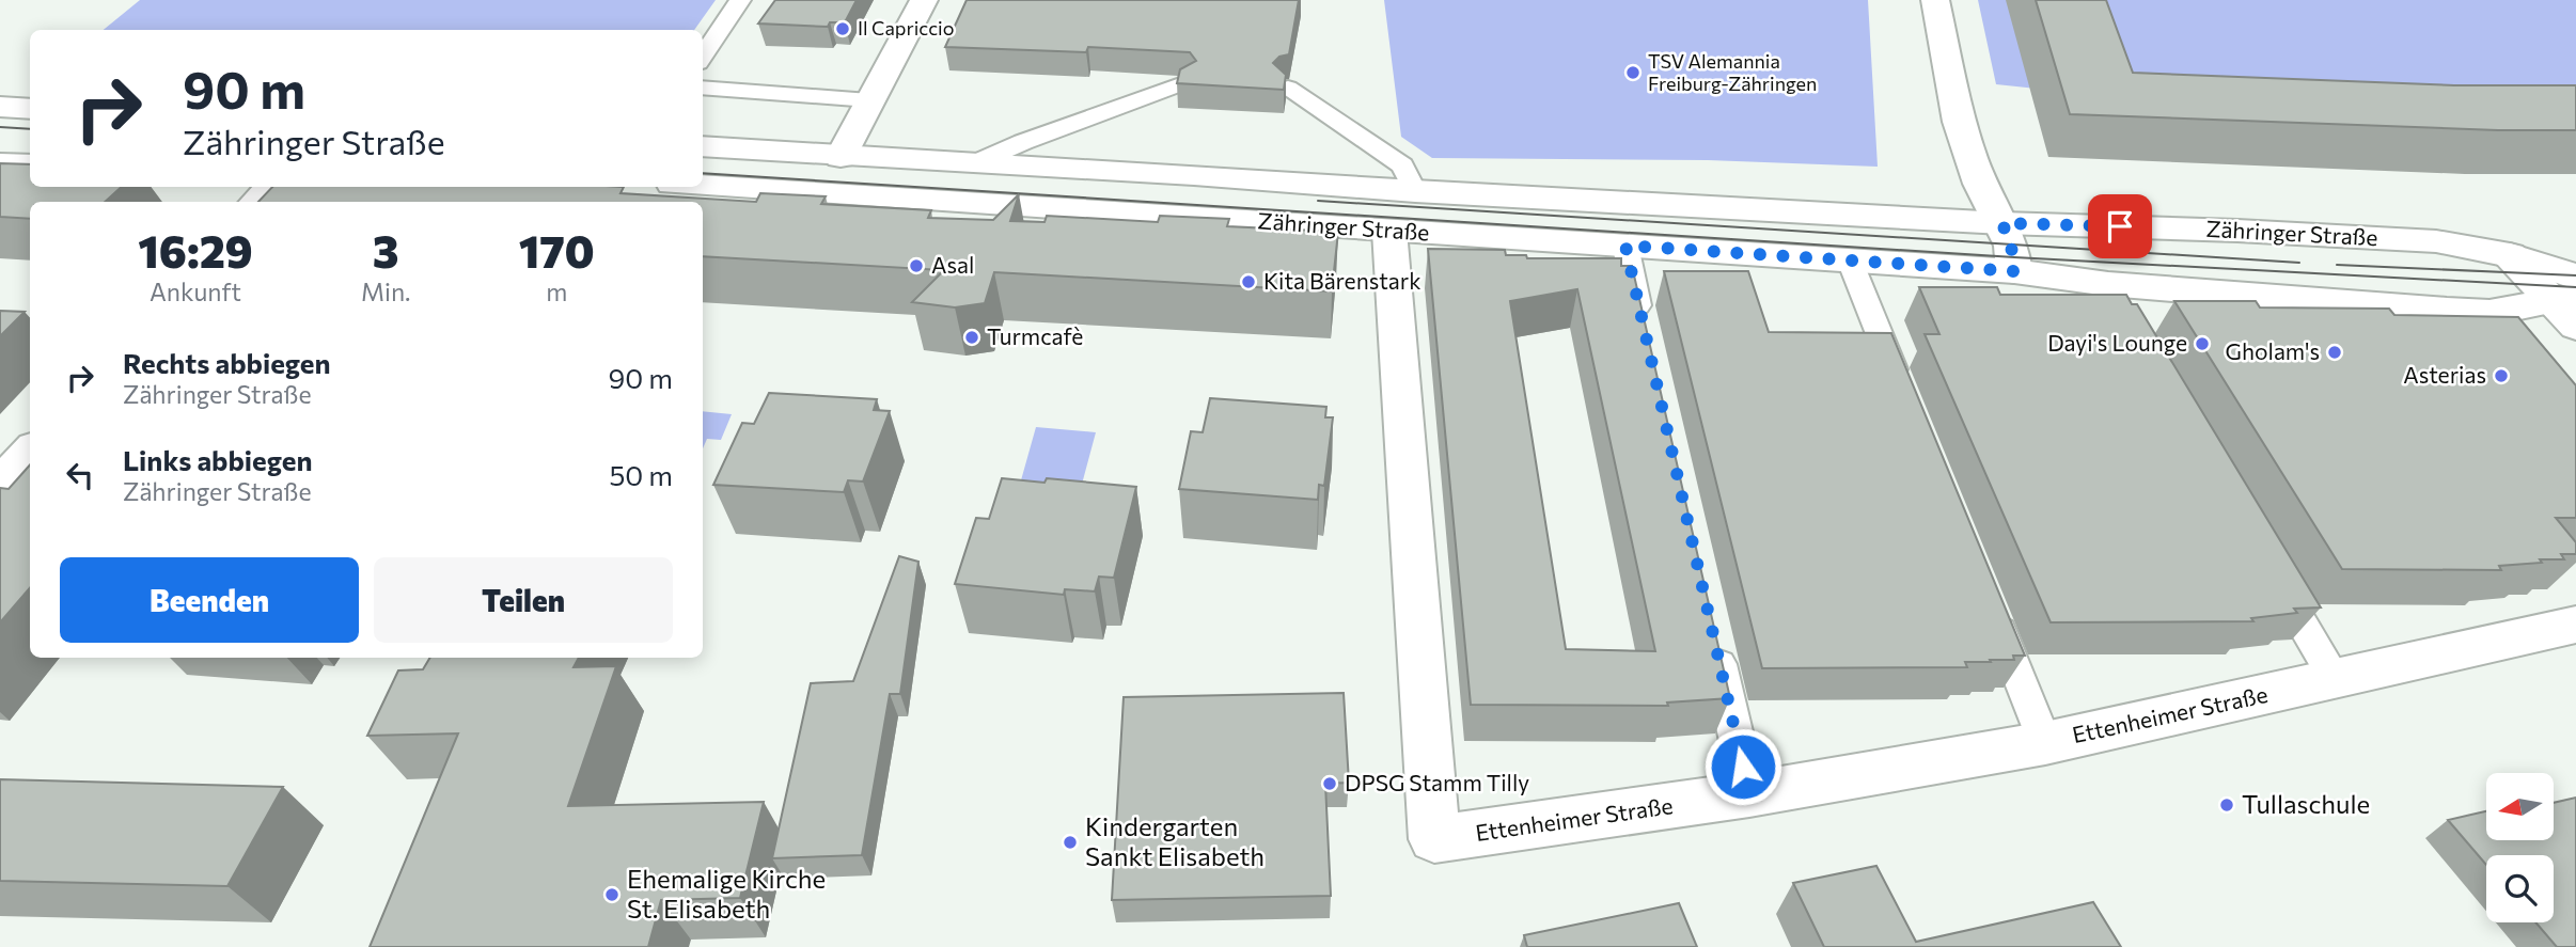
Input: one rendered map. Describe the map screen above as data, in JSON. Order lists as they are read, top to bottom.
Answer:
{
  "streets": {
    "main road": ["Zähringer Straße", "Ettenheimer Straße"]
  },
  "crossings": [
    ["Zähringer Straße", "Ettenheimer Straße"]
  ],
  "places": [
    "Il Capriccio",
    "TSV Alemannia Freiburg-Zähringen",
    "Asal",
    "Kita Bärenstark",
    "Turmcafè",
    "Dayi's Lounge",
    "Gholam's",
    "Asterias",
    "DPSG Stamm Tilly",
    "Tullaschule",
    "Kindergarten Sankt Elisabeth",
    "Ehemalige Kirche St. Elisabeth"
  ],
  "north": "left",
  "page": {
    "turn": ["90 m", "Zähringer Straße"],
    "eta": [
      "16:29",
      "Ankunft",
      "3",
      "Min.",
      "170",
      "m"
    ],
    "list": [
      {
        "name": "Rechts abbiegen",
        "note": "Zähringer Straße",
        "value": "90 m"
      },
      {
        "name": "Links abbiegen",
        "note": "Zähringer Straße",
        "value": "50 m"
      }
    ],
    "buttons": ["Beenden", "Teilen"]
  }
}
